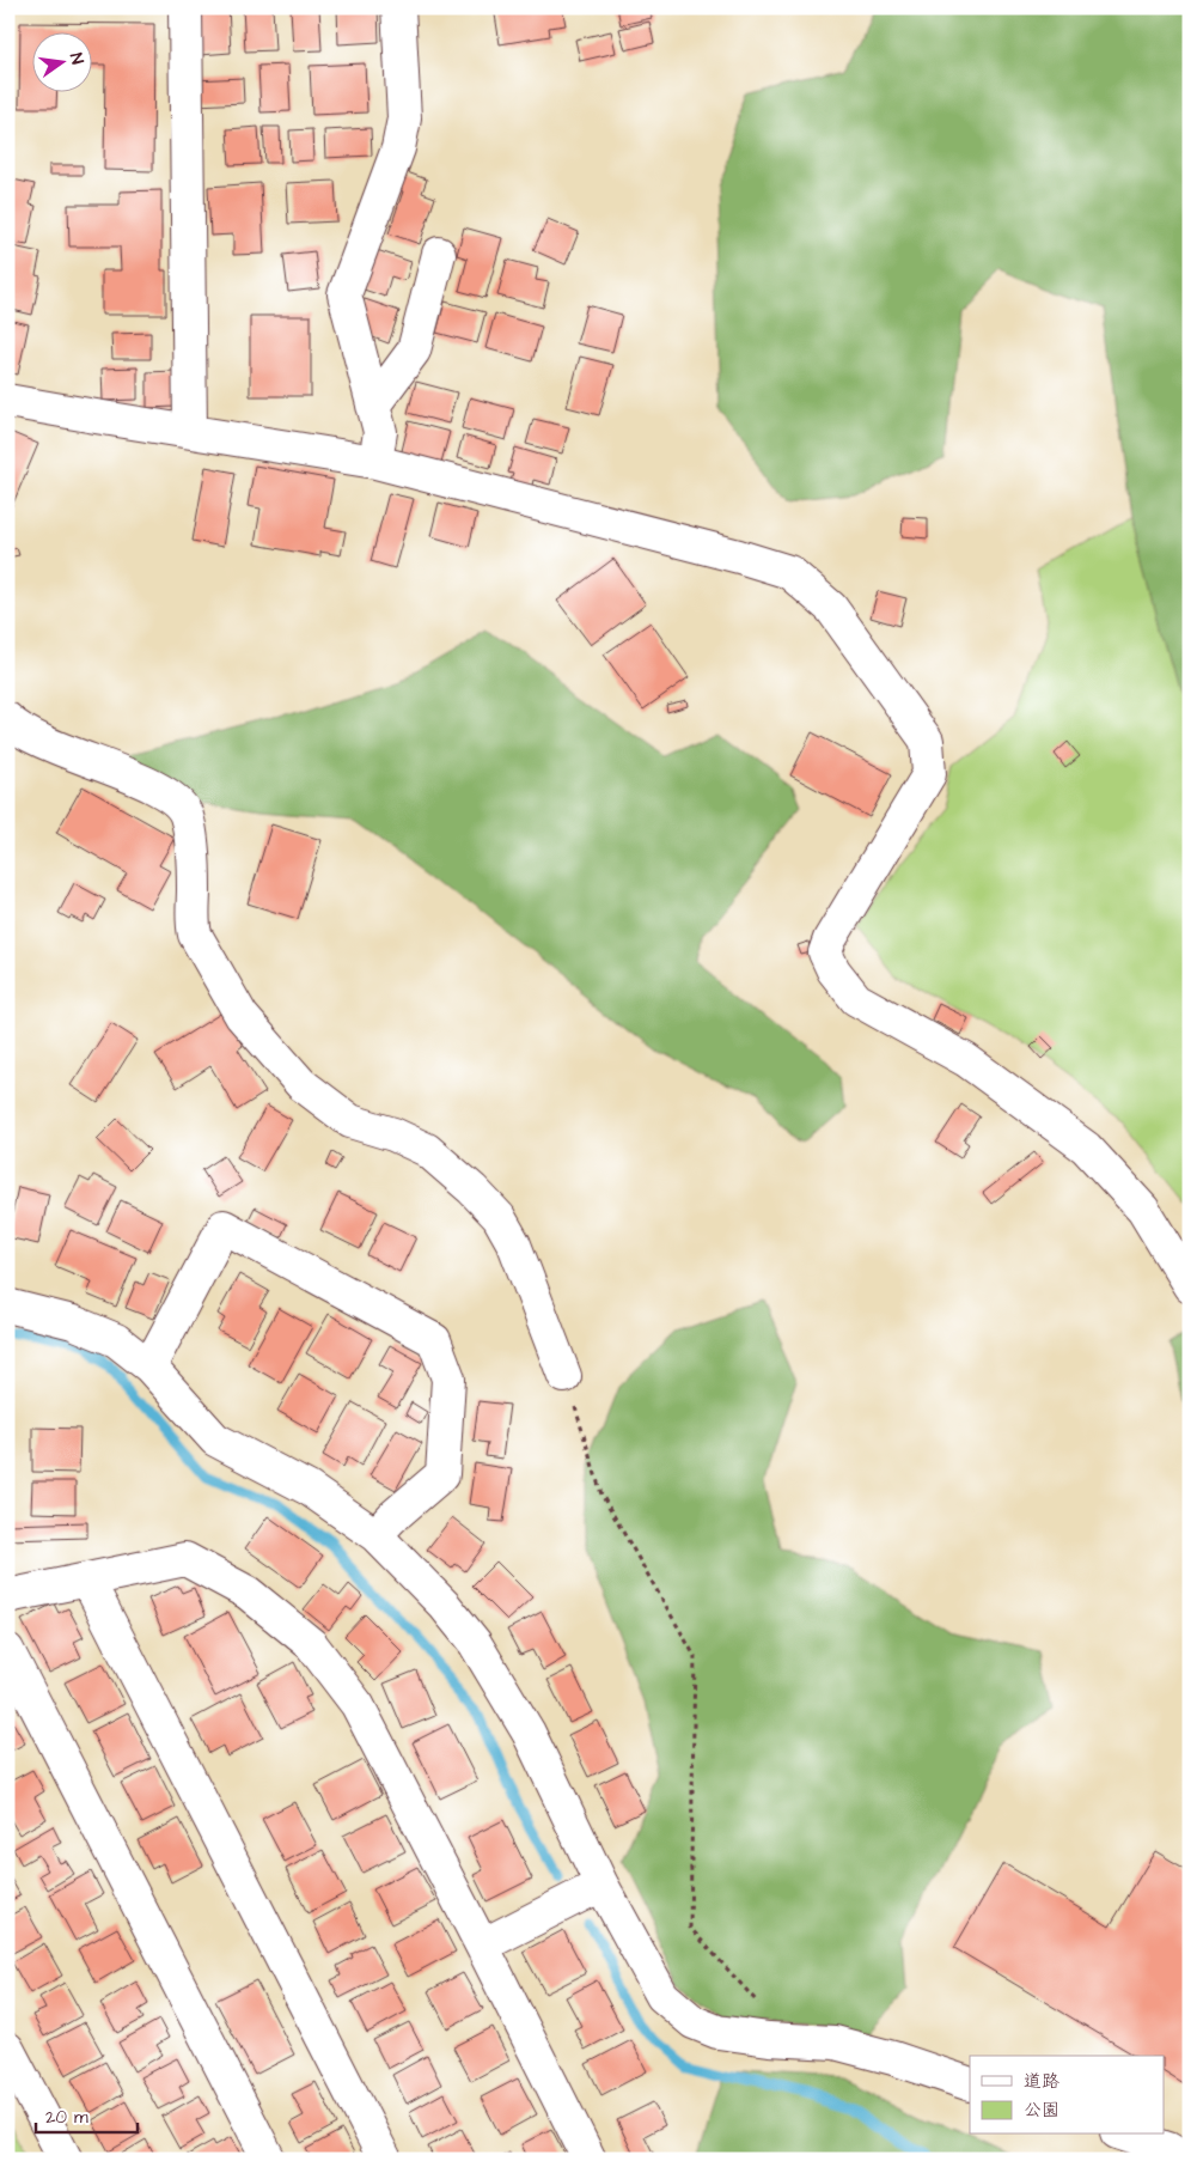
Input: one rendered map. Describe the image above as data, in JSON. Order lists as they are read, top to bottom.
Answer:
{
  "legend": ["道路", "公園"],
  "scale_bar": "20 m",
  "north": "right"
}
